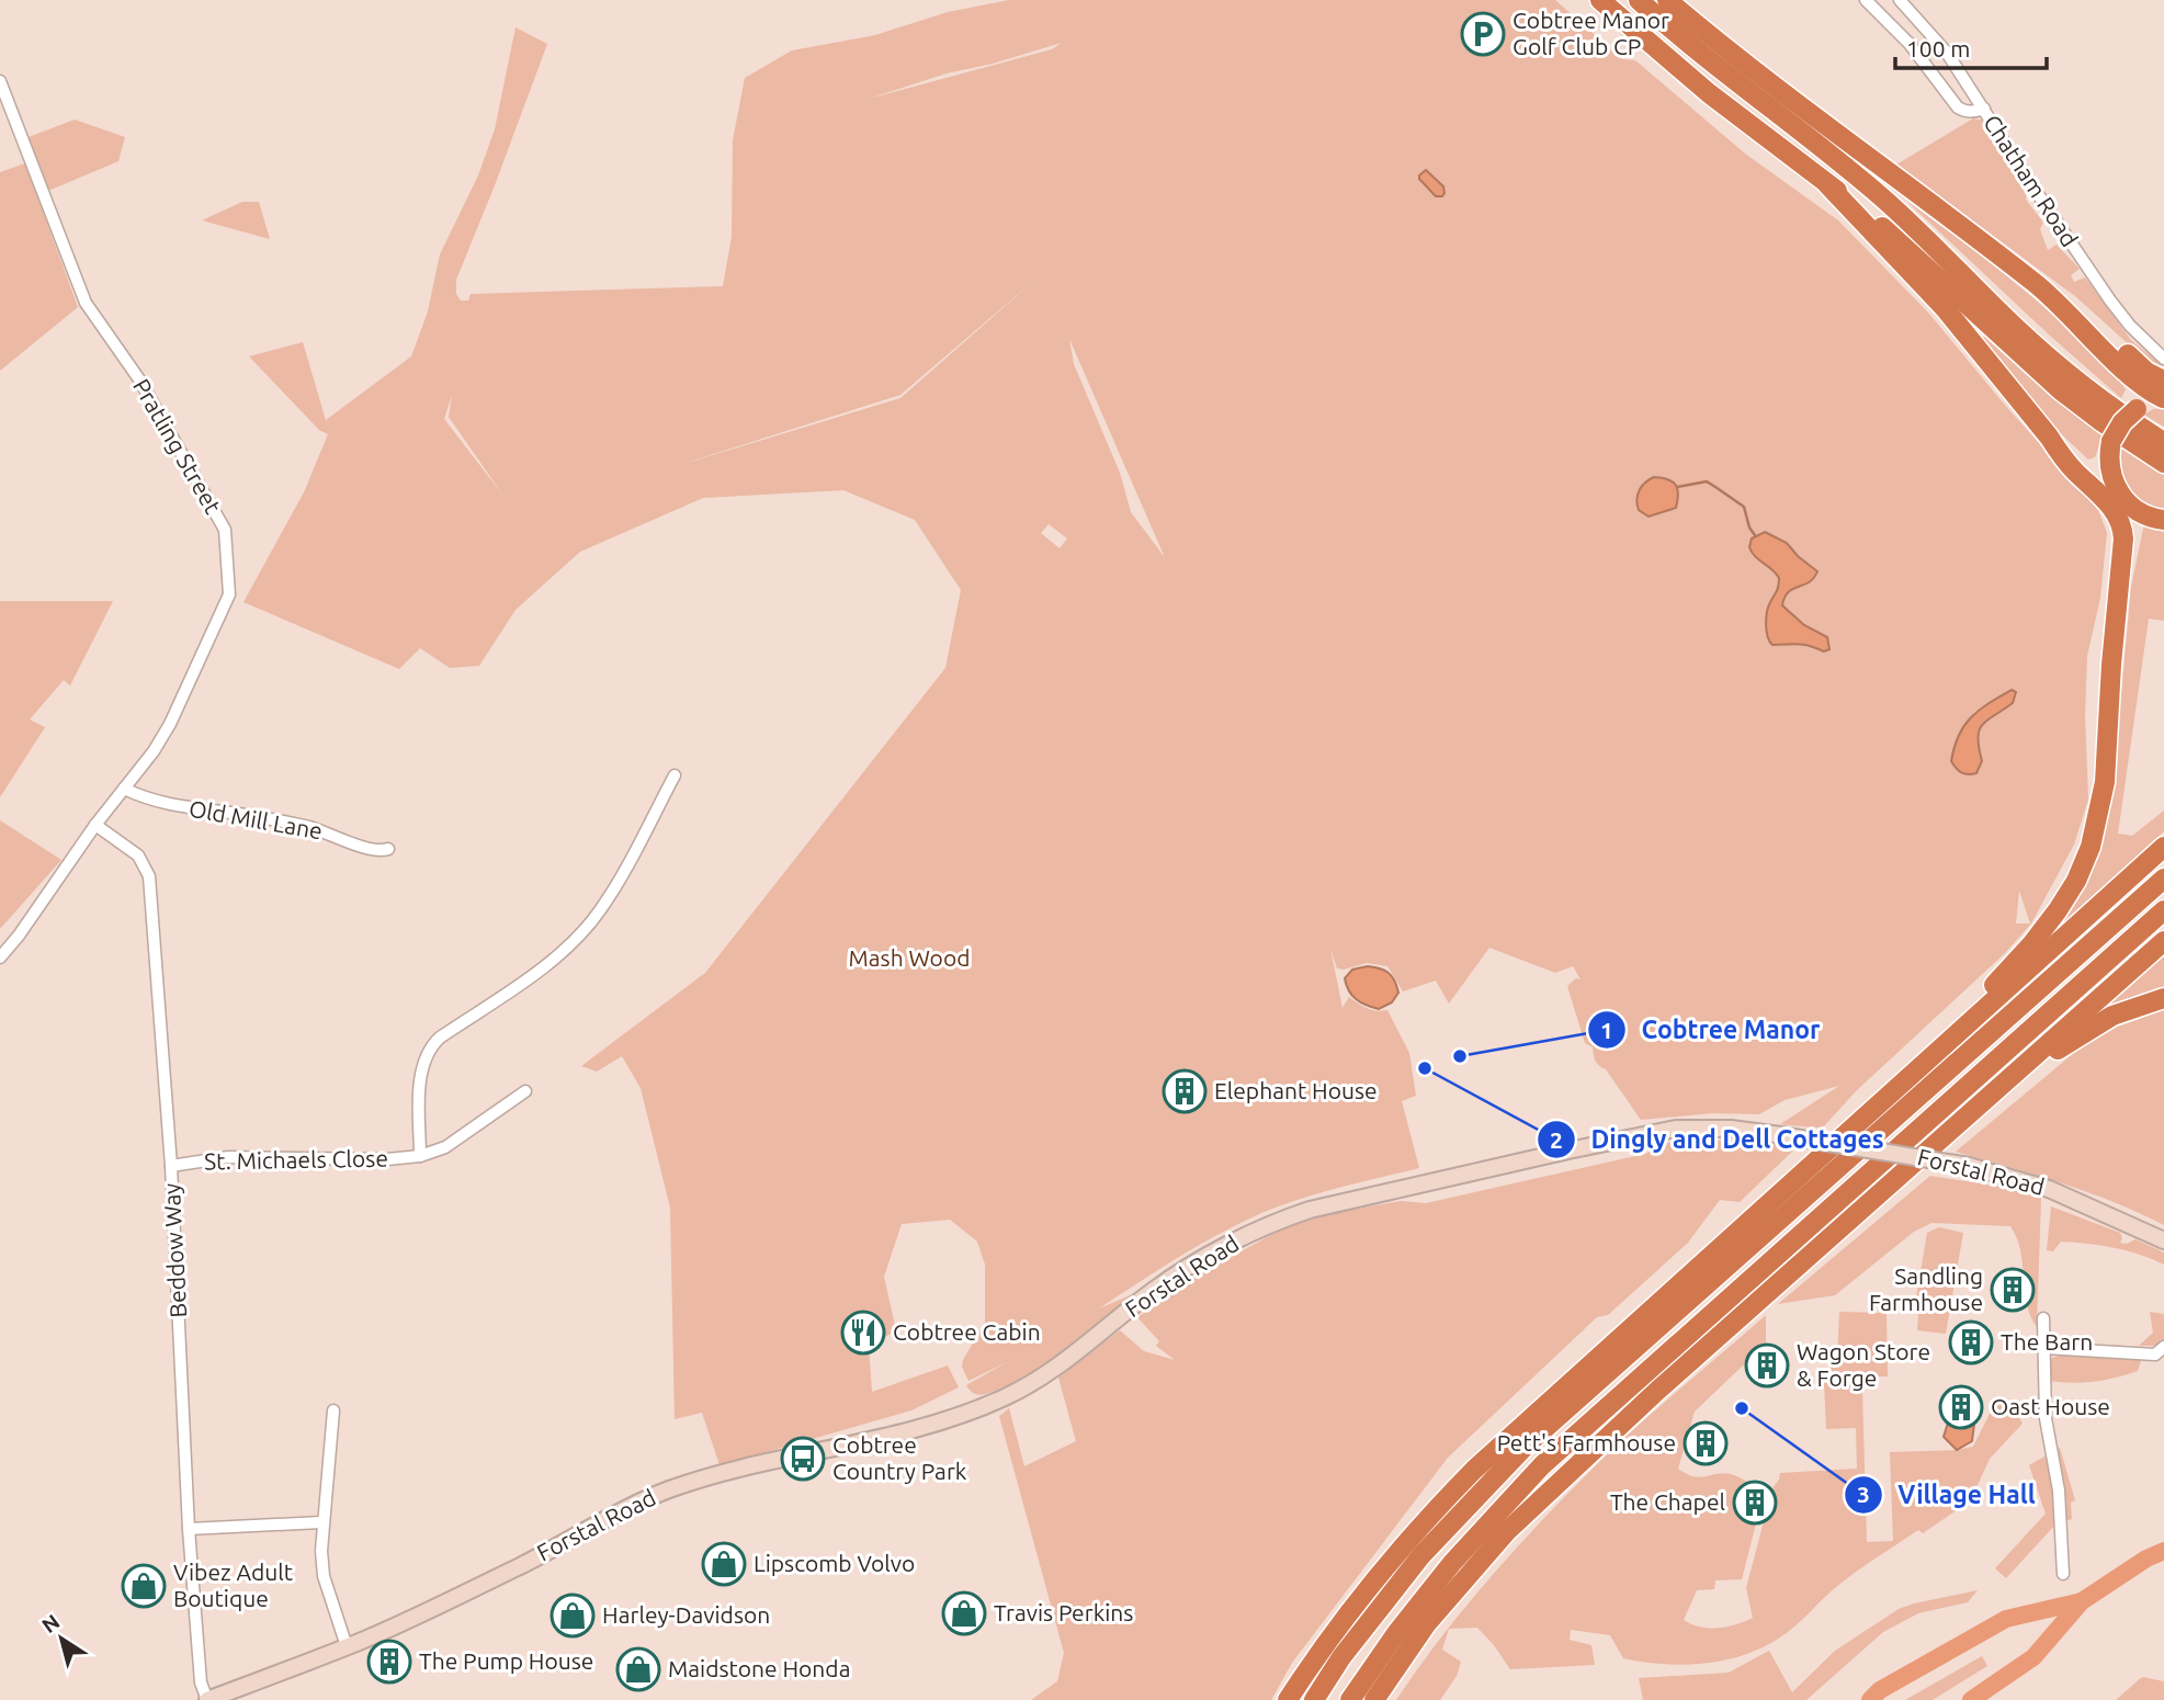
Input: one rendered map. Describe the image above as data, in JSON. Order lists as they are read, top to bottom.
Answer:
{
  "streets": {
    "street": [
      "Chatham Road",
      "Pratling Street",
      "Old Mill Lane",
      "St. Michaels Close",
      "Forstal Road",
      "Beddow Way"
    ]
  },
  "crossings": [
    ["Pratling Street", "Old Mill Lane"],
    ["Pratling Street", "Beddow Way"],
    ["St. Michaels Close", "Beddow Way"],
    ["Forstal Road", "Beddow Way"]
  ],
  "parks": ["Mash Wood"],
  "places": {
    "parking": ["Cobtree Manor Golf Club CP"],
    "other": ["Cobtree Manor", "Dingly and Dell Cottages", "Village Hall"],
    "building": [
      "Elephant House",
      "Sandling Farmhouse",
      "The Barn",
      "Wagon Store & Forge",
      "Oast House",
      "Pett's Farmhouse",
      "The Chapel",
      "The Pump House"
    ],
    "restaurant": ["Cobtree Cabin"],
    "bus stop": ["Cobtree Country Park"],
    "shop": [
      "Lipscomb Volvo",
      "Vibez Adult Boutique",
      "Travis Perkins",
      "Harley-Davidson",
      "Maidstone Honda"
    ]
  },
  "scale_bar": "100 m",
  "north": "top left"
}
